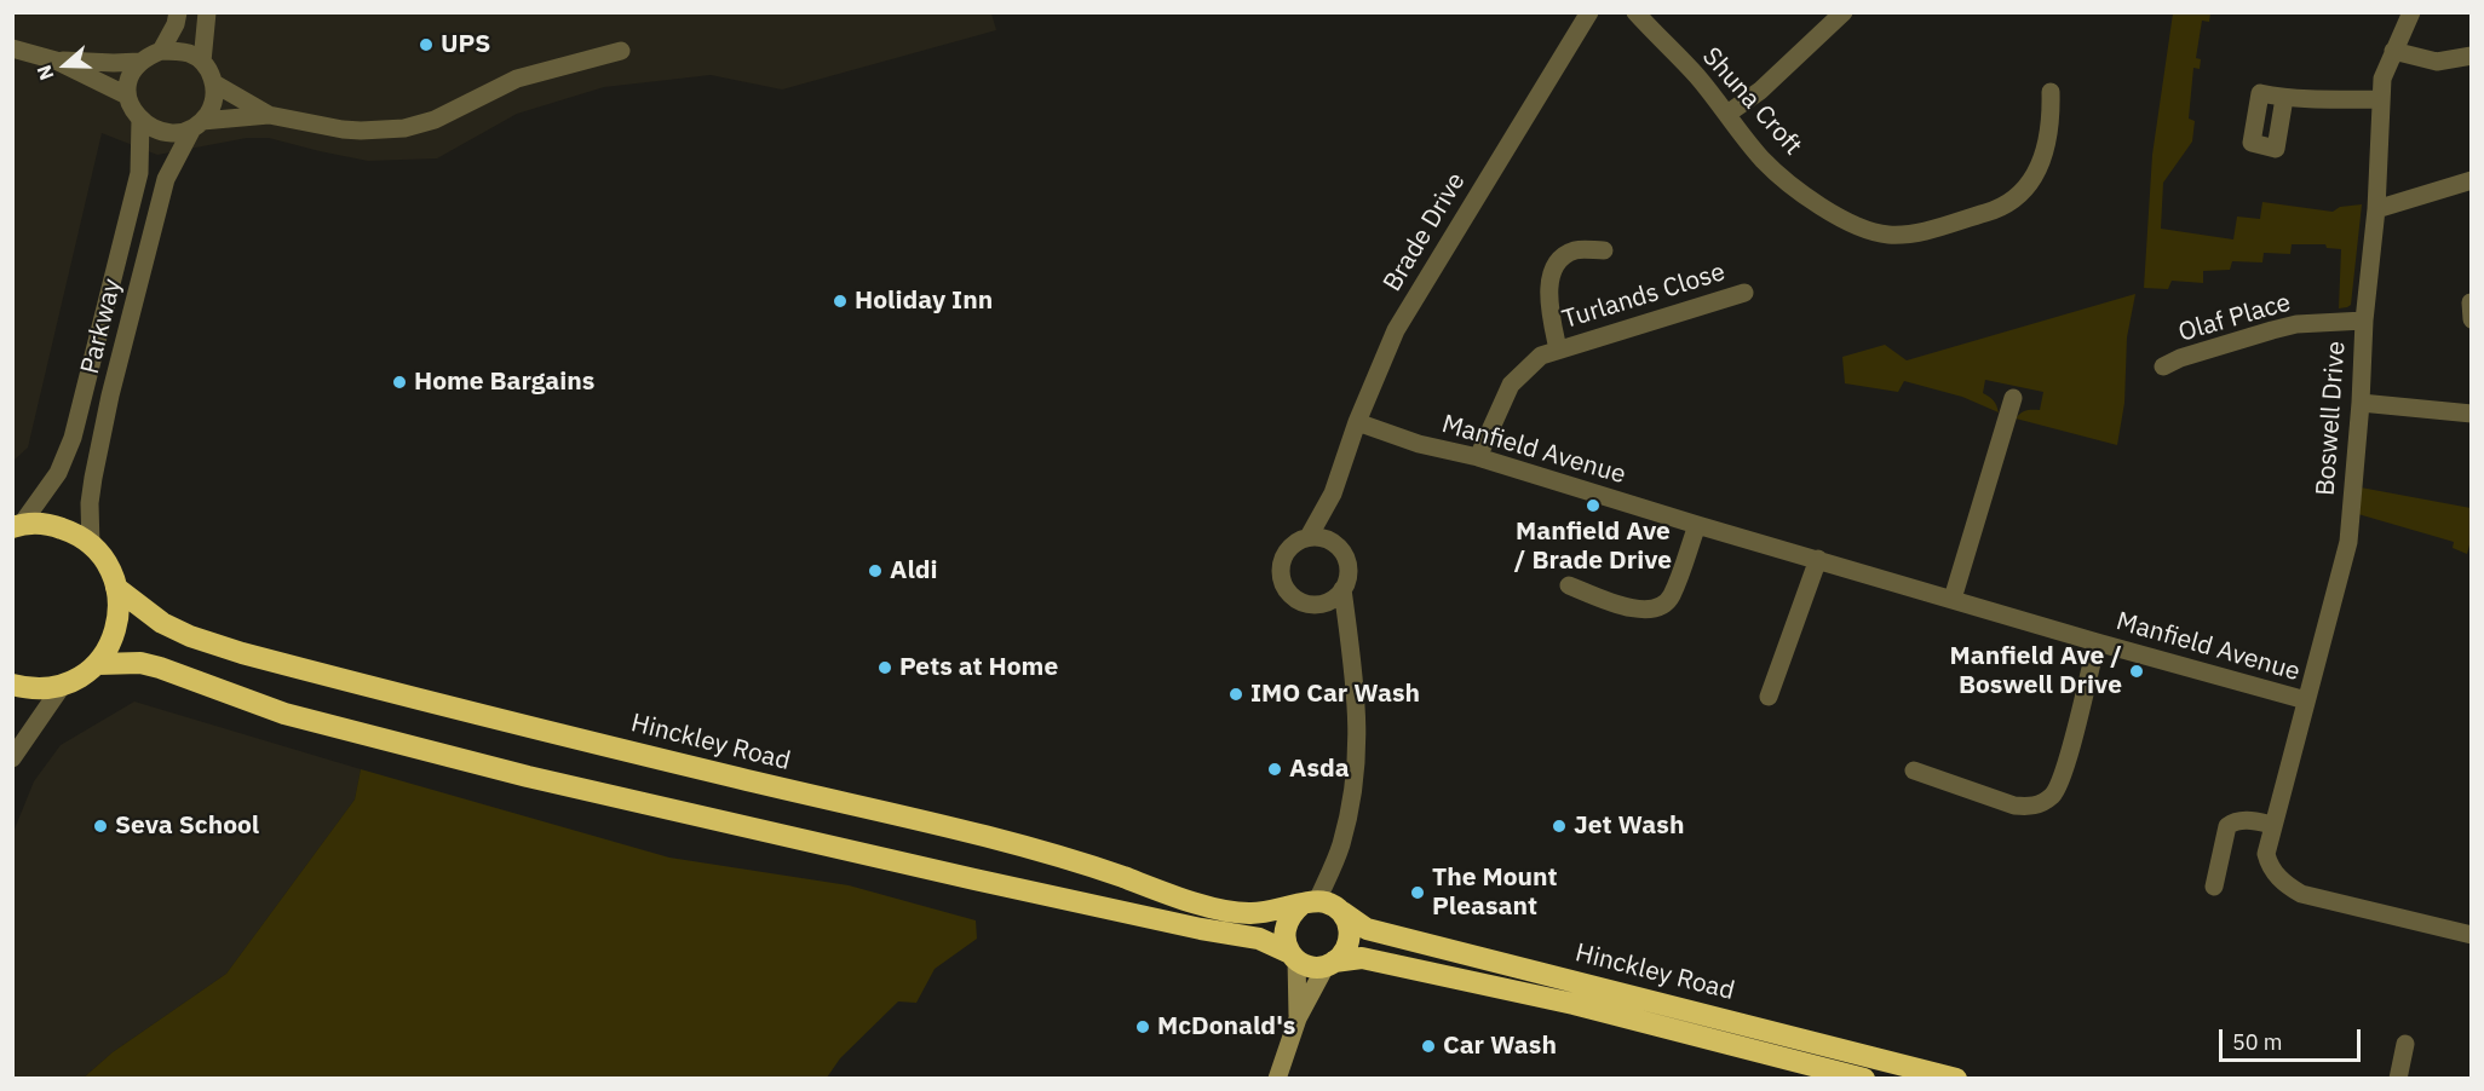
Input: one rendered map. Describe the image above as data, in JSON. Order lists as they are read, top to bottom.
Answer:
{
  "streets": {
    "highway": ["Hinckley Road"],
    "street": [
      "Shuna Croft",
      "Brade Drive",
      "Turlands Close",
      "Olaf Place",
      "Parkway",
      "Boswell Drive",
      "Manfield Avenue"
    ]
  },
  "crossings": [
    ["Brade Drive", "Manfield Avenue"],
    ["Turlands Close", "Manfield Avenue"],
    ["Olaf Place", "Boswell Drive"],
    ["Boswell Drive", "Manfield Avenue"]
  ],
  "places": [
    "UPS",
    "Holiday Inn",
    "Home Bargains",
    "Manfield Ave / Brade Drive",
    "Aldi",
    "Pets at Home",
    "Manfield Ave / Boswell Drive",
    "IMO Car Wash",
    "Asda",
    "Seva School",
    "Jet Wash",
    "The Mount Pleasant",
    "McDonald's",
    "Car Wash"
  ],
  "scale_bar": "50 m",
  "north": "left"
}
